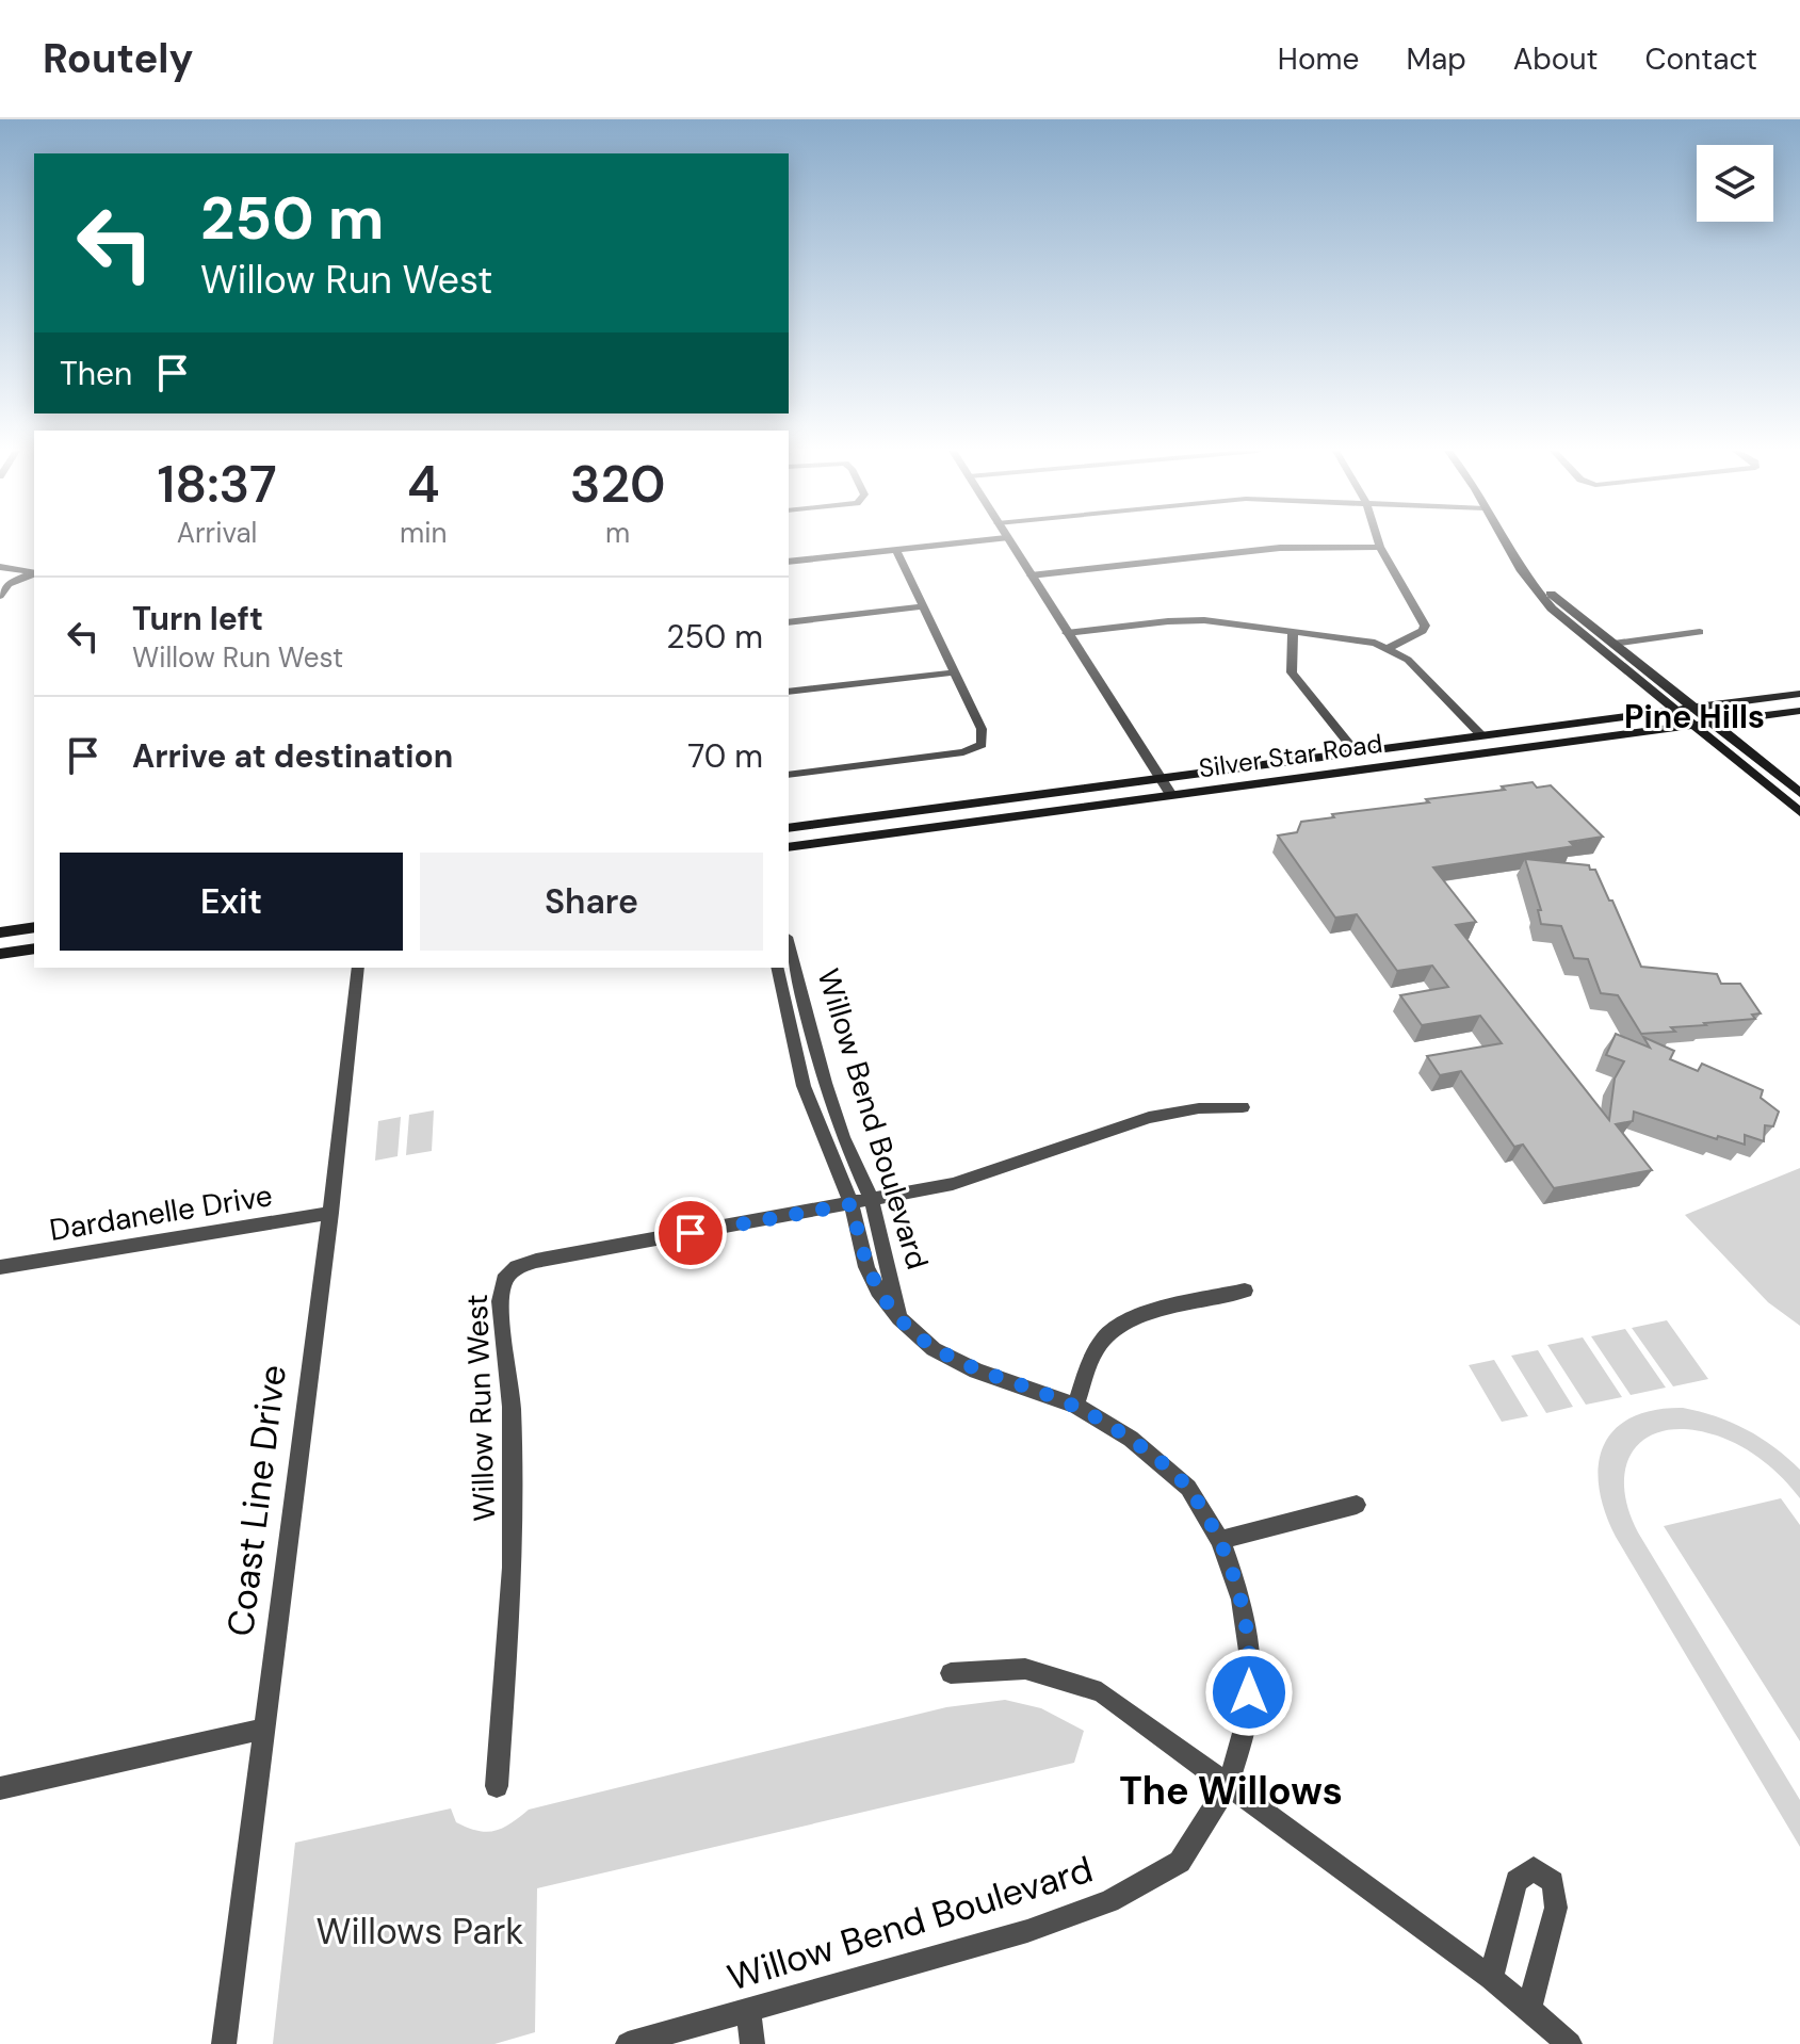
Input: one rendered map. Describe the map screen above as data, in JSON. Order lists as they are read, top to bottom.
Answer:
{
  "streets": {
    "main road": ["Silver Star Road"],
    "street": [
      "Willow Bend Boulevard",
      "Dardanelle Drive",
      "Willow Run West",
      "Coast Line Drive"
    ]
  },
  "crossings": [
    ["Willow Bend Boulevard", "Willow Run West"],
    ["Dardanelle Drive", "Coast Line Drive"]
  ],
  "districts": ["Pine Hills", "The Willows"],
  "parks": ["Willows Park"],
  "page": {
    "header": "Routely",
    "nav": [
      "Home",
      "Map",
      "About",
      "Contact"
    ],
    "turn": ["250 m", "Willow Run West"],
    "then": "Then",
    "eta": [
      "18:37",
      "Arrival",
      "4",
      "min",
      "320",
      "m"
    ],
    "list": [
      {
        "name": "Turn left",
        "note": "Willow Run West",
        "value": "250 m"
      },
      {
        "name": "Arrive at destination",
        "value": "70 m"
      }
    ],
    "buttons": ["Exit", "Share"]
  }
}
